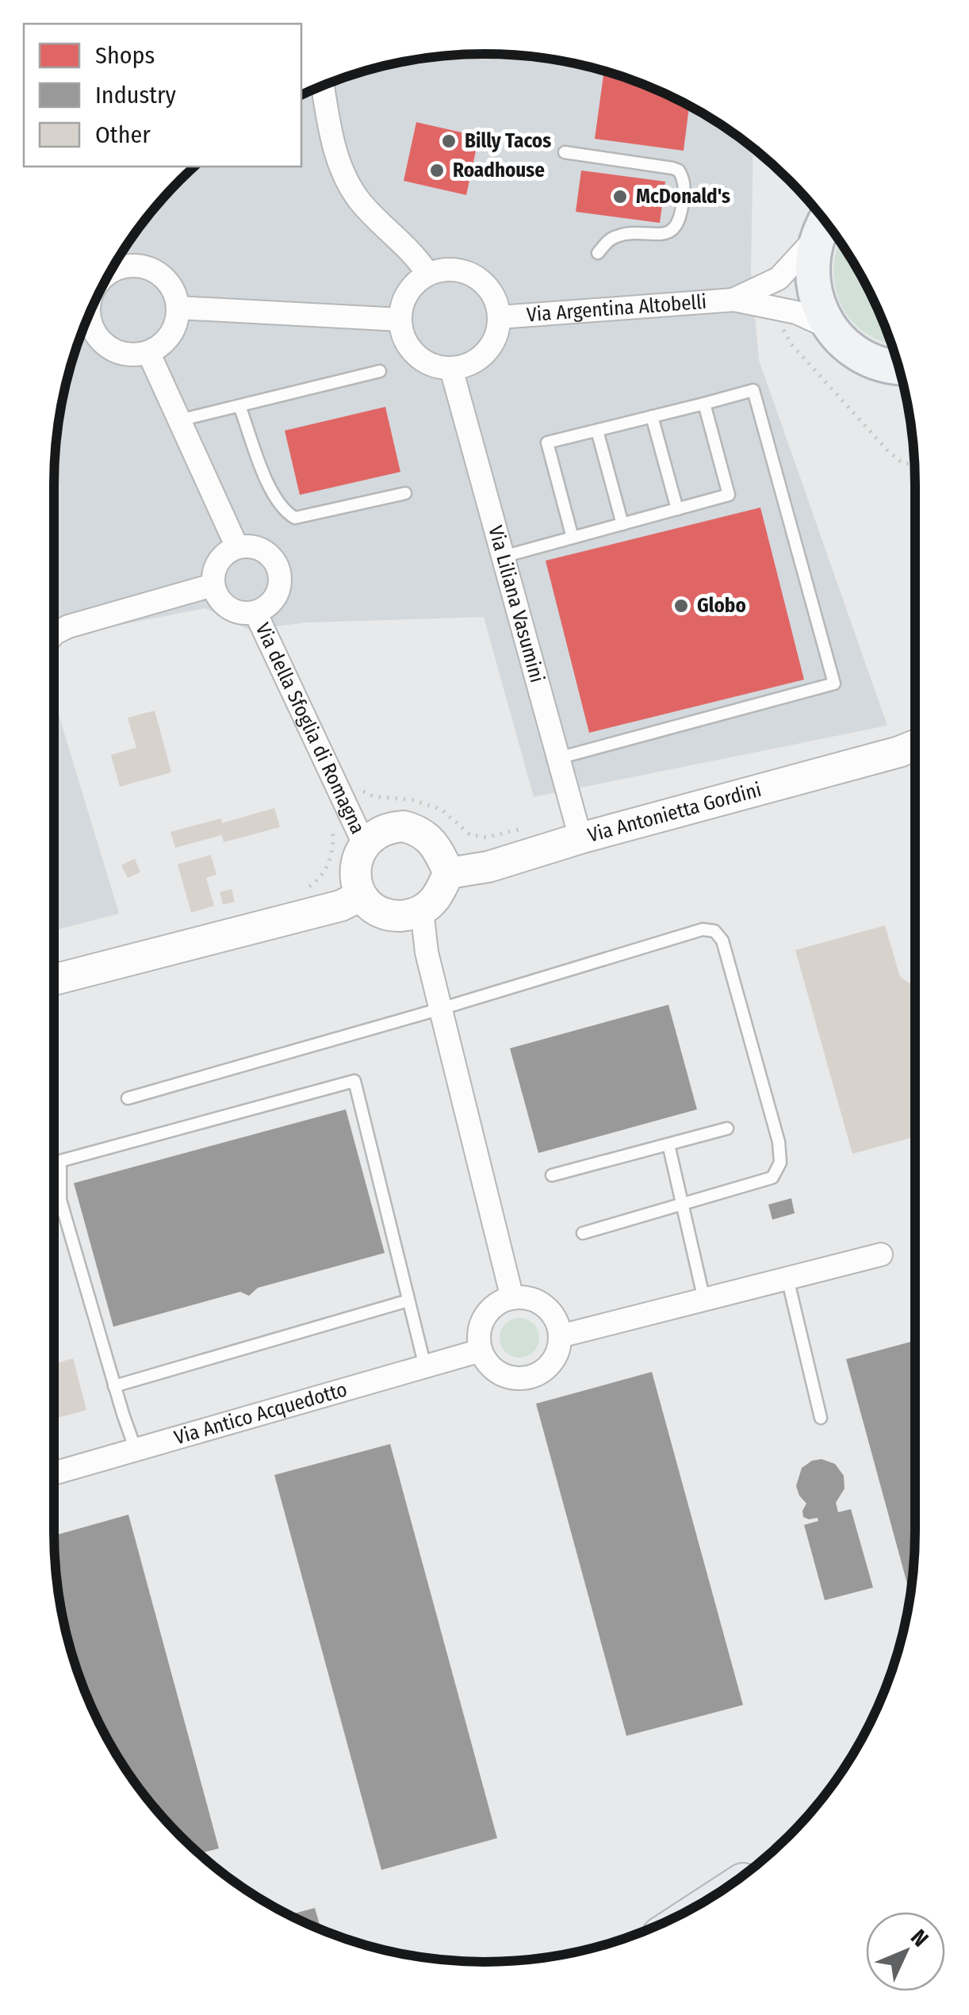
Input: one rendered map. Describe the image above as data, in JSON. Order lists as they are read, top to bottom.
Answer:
{
  "streets": {
    "street": [
      "Via Argentina Altobelli",
      "Via Liliana Vasumini",
      "Via della Sfoglia di Romagna",
      "Via Antonietta Gordini",
      "Via Antico Acquedotto"
    ]
  },
  "crossings": [
    ["Via Argentina Altobelli", "Via Liliana Vasumini"],
    ["Via Liliana Vasumini", "Via Antonietta Gordini"],
    ["Via della Sfoglia di Romagna", "Via Antonietta Gordini"]
  ],
  "places": [
    "Billy Tacos",
    "Roadhouse",
    "McDonald's",
    "Globo"
  ],
  "legend": ["Shops", "Industry", "Other"],
  "north": "top right"
}
